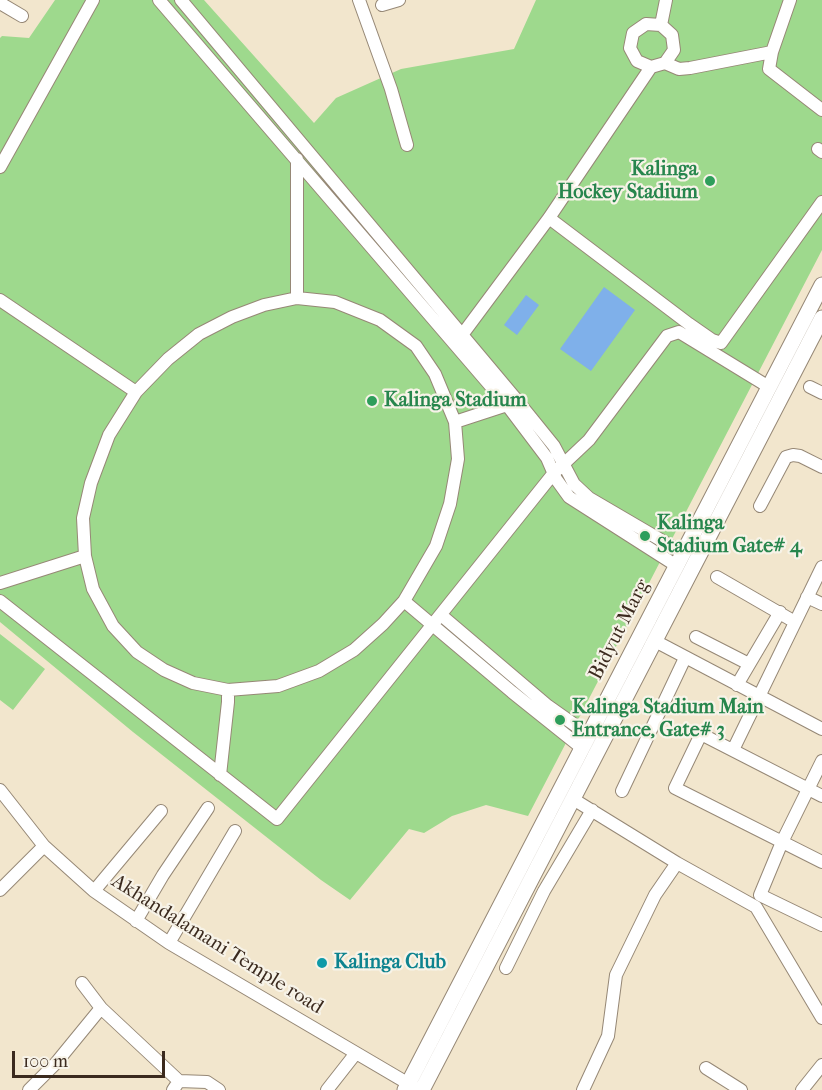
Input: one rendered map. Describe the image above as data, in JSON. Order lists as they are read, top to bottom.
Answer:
{
  "streets": {
    "main road": ["Bidyut Marg"],
    "street": ["Akhandalamani Temple road"]
  },
  "crossings": [
    ["Bidyut Marg", "Akhandalamani Temple road"]
  ],
  "places": [
    "Kalinga Hockey Stadium",
    "Kalinga Stadium",
    "Kalinga Stadium Gate# 4",
    "Kalinga Stadium Main Entrance, Gate# 3",
    "Kalinga Club"
  ],
  "scale_bar": "100 m"
}
